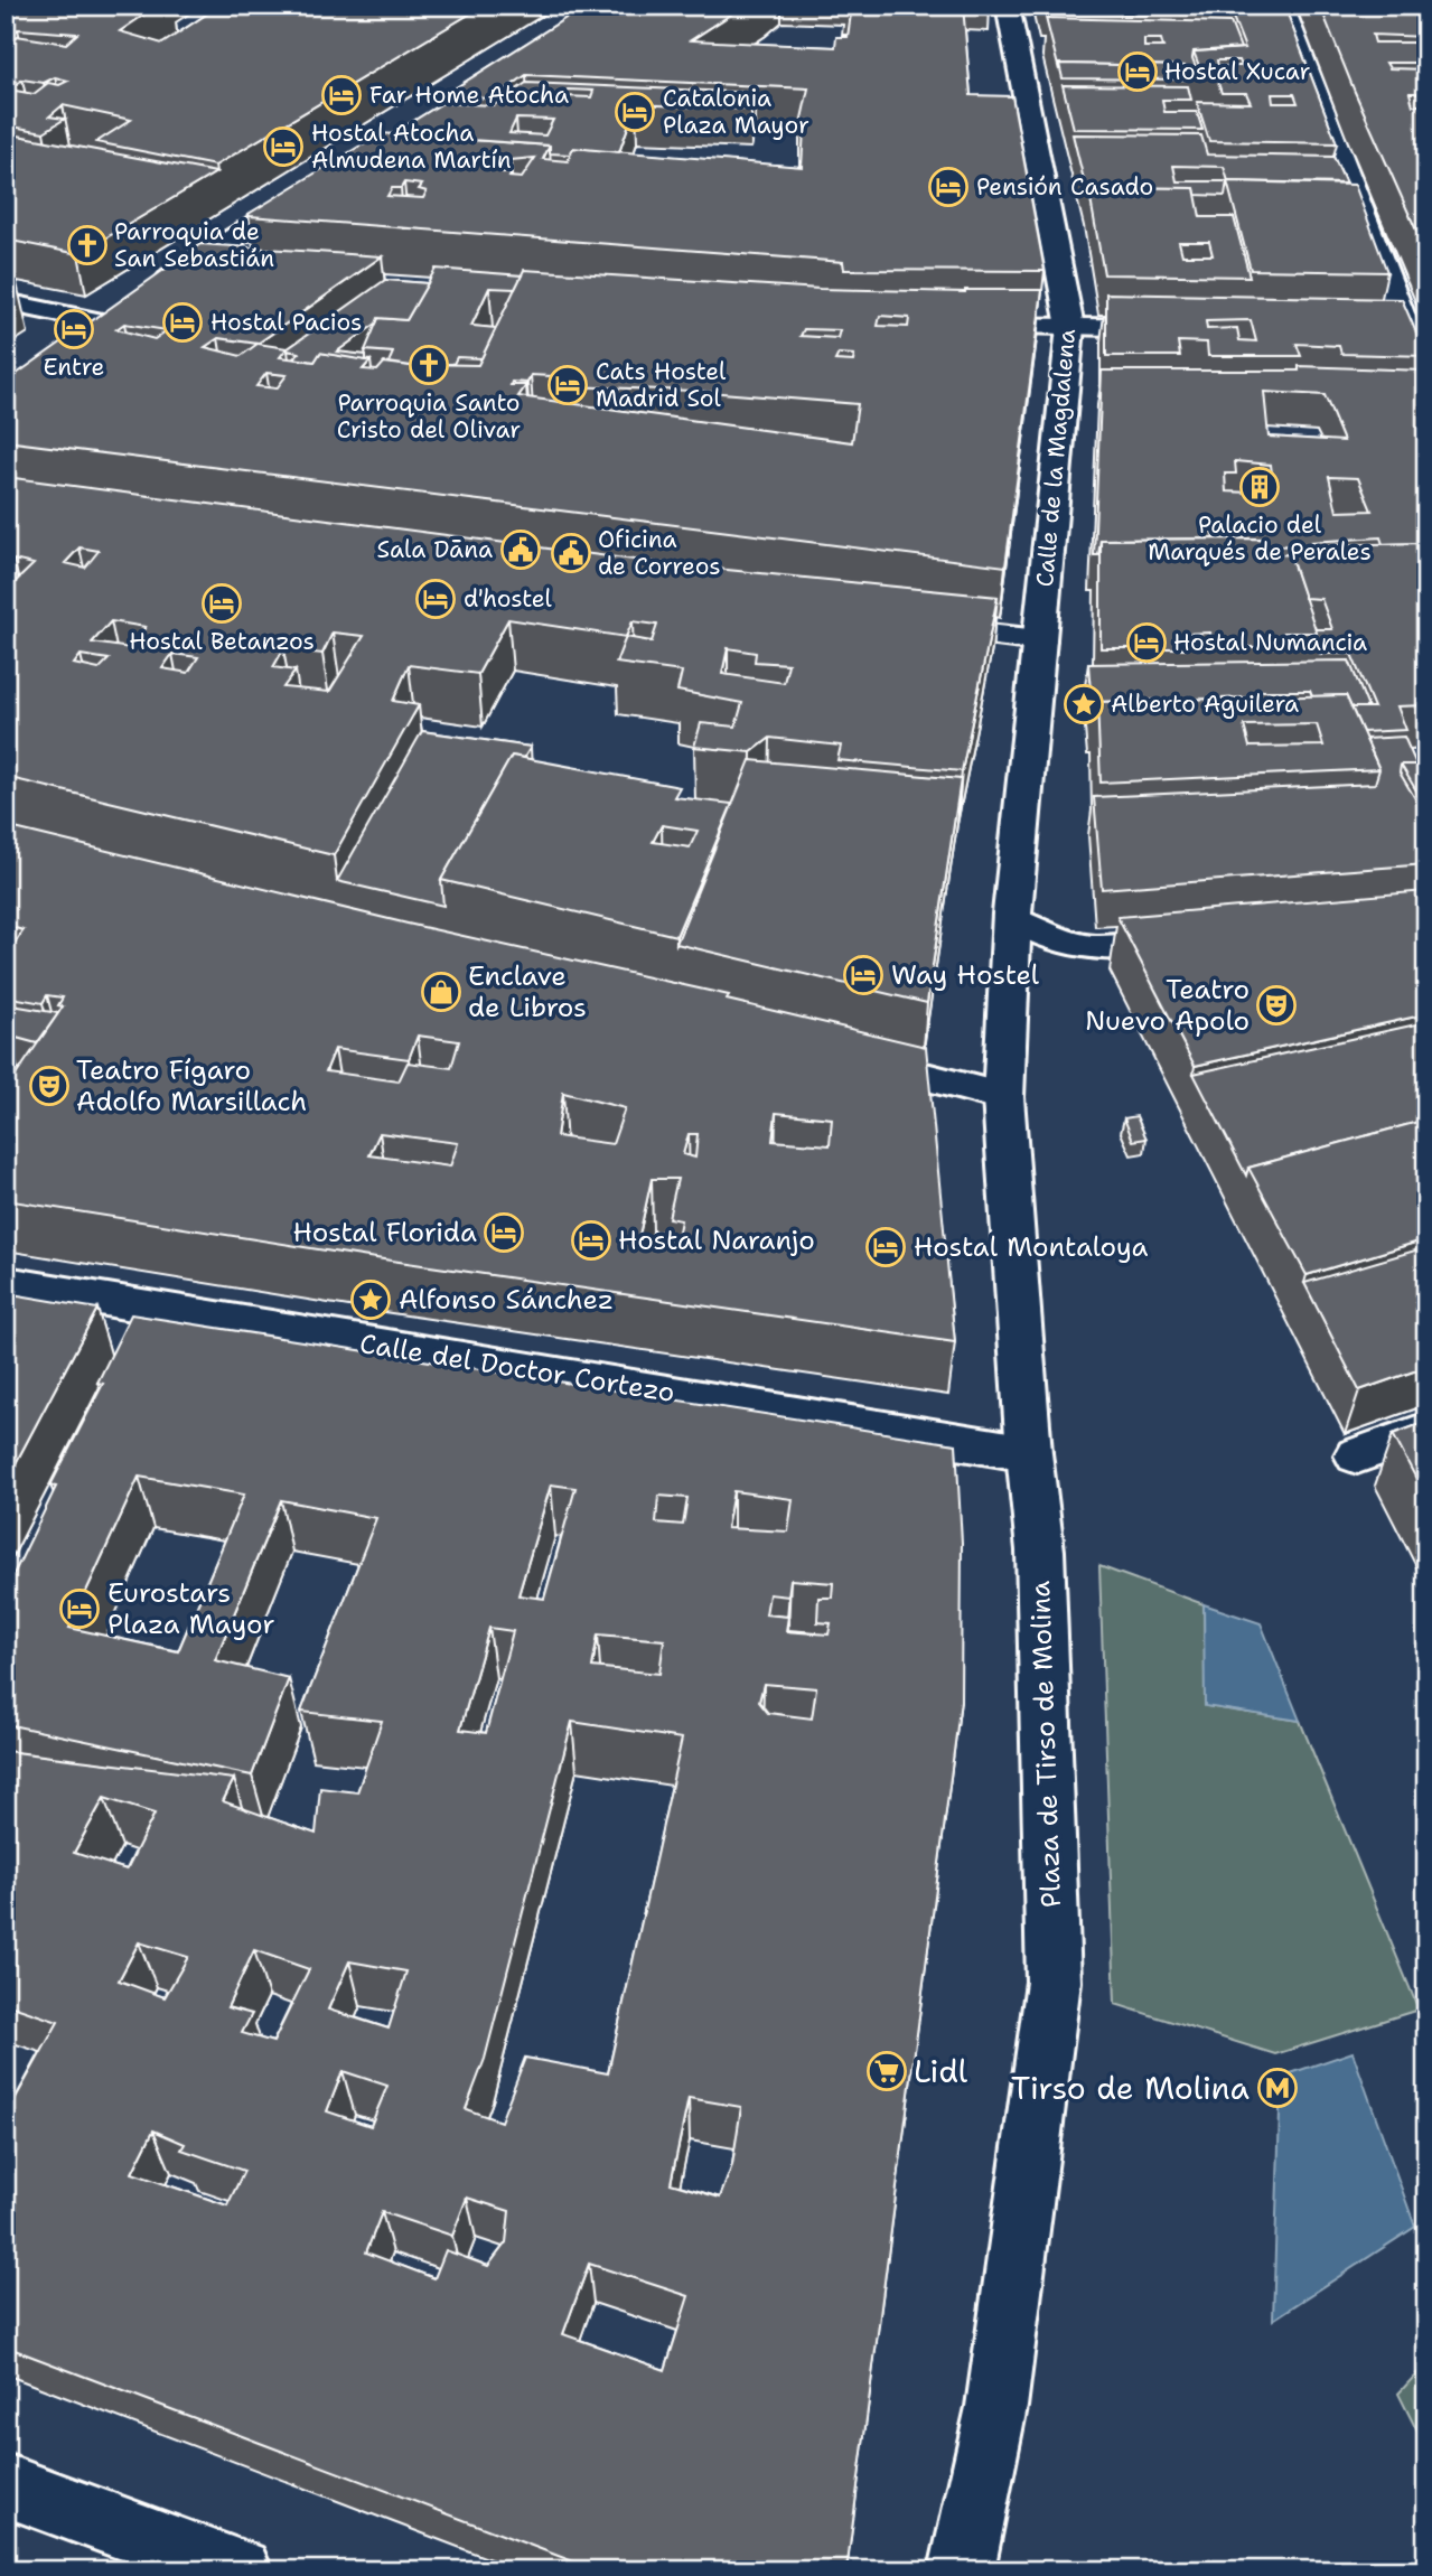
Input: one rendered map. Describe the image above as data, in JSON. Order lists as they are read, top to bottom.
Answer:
{
  "streets": {
    "street": ["Calle de la Magdalena", "Calle del Doctor Cortezo", "Plaza de Tirso de Molina"]
  },
  "crossings": [
    ["Calle de la Magdalena", "Plaza de Tirso de Molina"],
    ["Calle del Doctor Cortezo", "Plaza de Tirso de Molina"]
  ],
  "places": {
    "hotel": [
      "Hostal Xucar",
      "Far Home Atocha",
      "Catalonia Plaza Mayor",
      "Hostal Atocha Almudena Martín",
      "Pensión Casado",
      "Hostal Pacios",
      "Entre",
      "Cats Hostel Madrid Sol",
      "d'hostel",
      "Hostal Betanzos",
      "Hostal Numancia",
      "Way Hostel",
      "Hostal Florida",
      "Hostal Naranjo",
      "Hostal Montaloya",
      "Eurostars Plaza Mayor"
    ],
    "church": ["Parroquia de San Sebastián", "Parroquia Santo Cristo del Olivar"],
    "building": ["Palacio del Marqués de Perales"],
    "public building": ["Sala Dāna", "Oficina de Correos"],
    "place": ["Alberto Aguilera", "Alfonso Sánchez"],
    "shop": ["Enclave de Libros"],
    "theatre": ["Teatro Nuevo Apolo", "Teatro Fígaro Adolfo Marsillach"],
    "supermarket": ["Lidl"],
    "metro station": ["Tirso de Molina"]
  }
}
